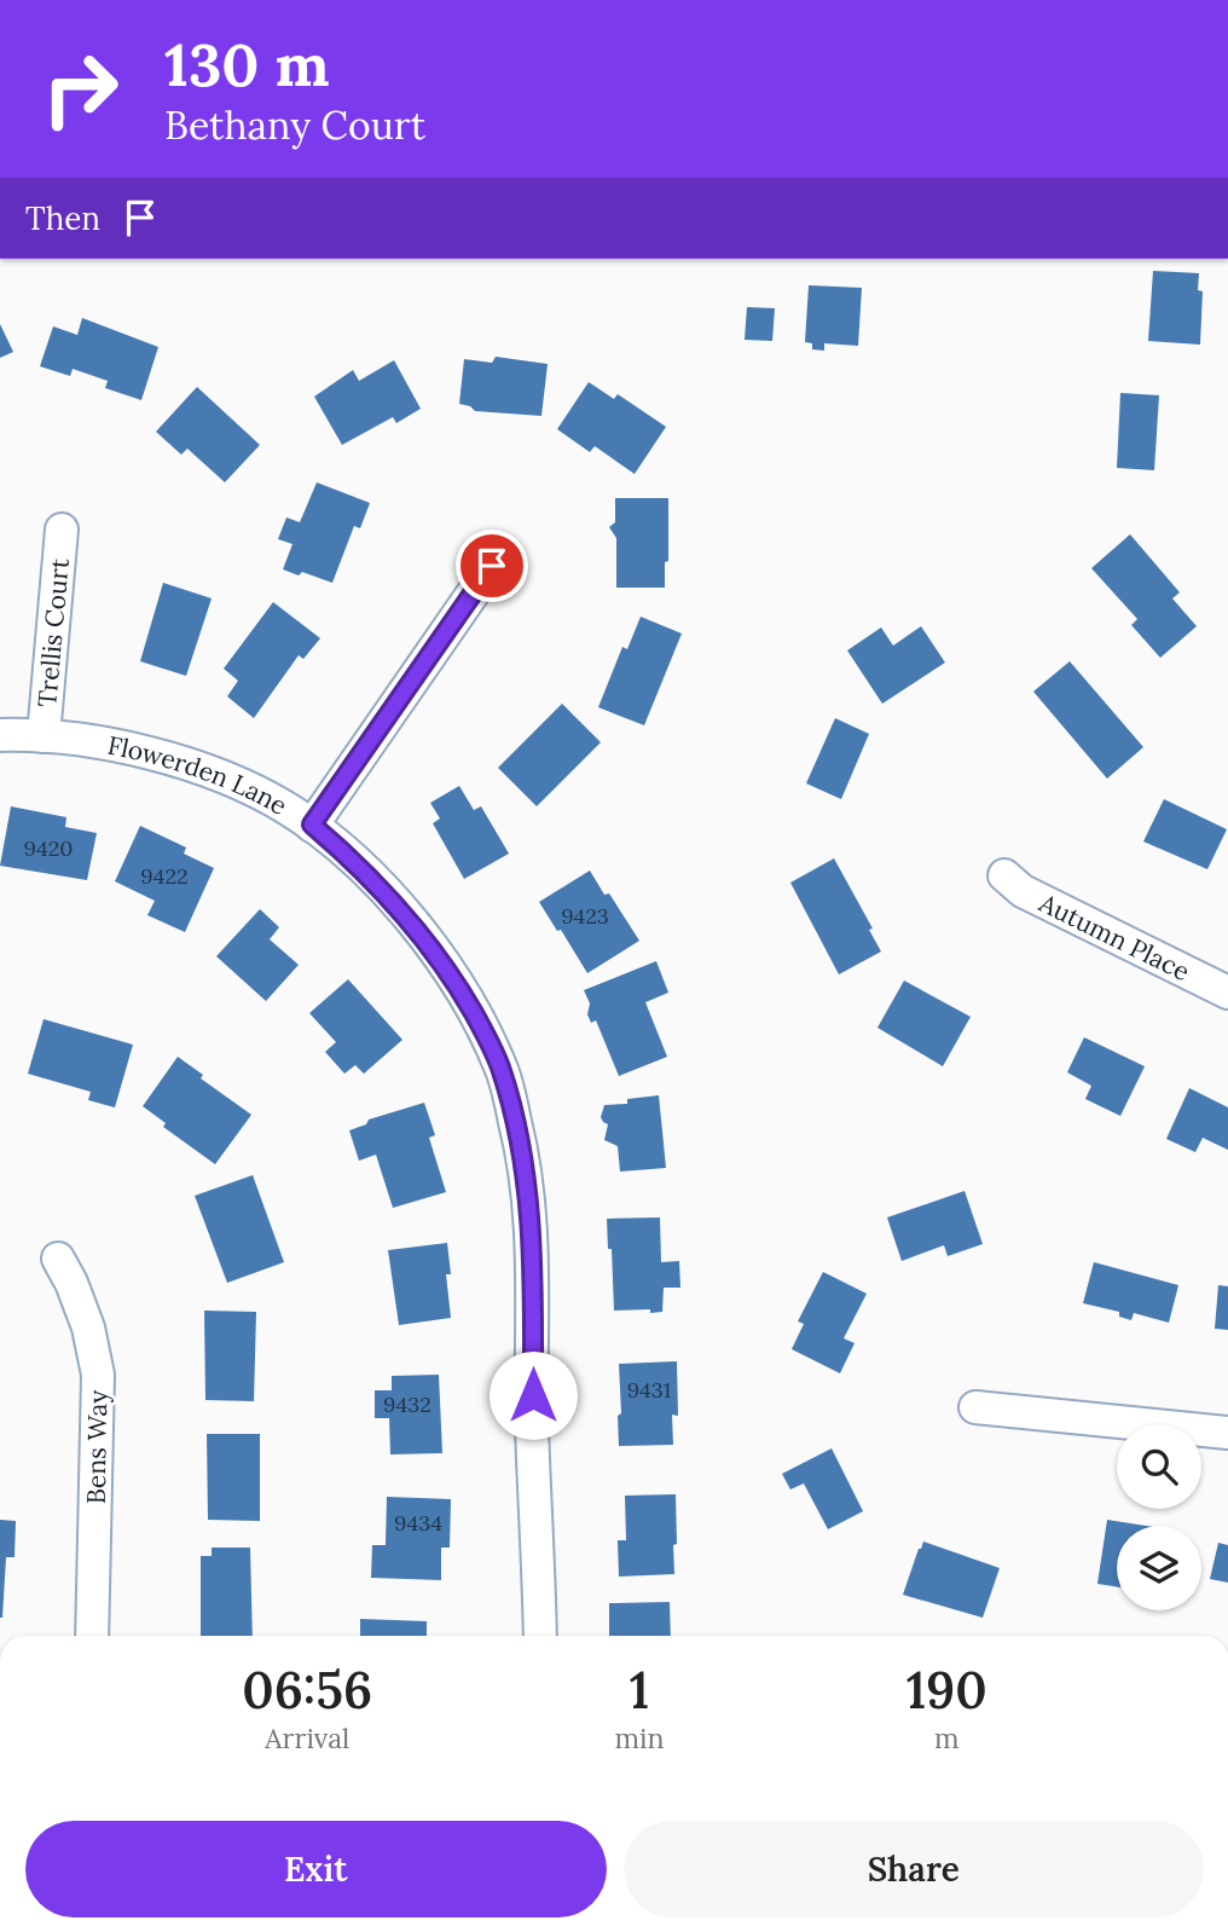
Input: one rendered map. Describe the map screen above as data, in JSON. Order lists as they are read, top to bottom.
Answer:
{
  "streets": {
    "street": [
      "Trellis Court",
      "Flowerden Lane",
      "Autumn Place",
      "Bens Way"
    ]
  },
  "crossings": [
    ["Trellis Court", "Flowerden Lane"]
  ],
  "house_numbers": [
    "9420",
    "9422",
    "9423",
    "9431",
    "9432",
    "9434"
  ],
  "page": {
    "turn": ["130 m", "Bethany Court"],
    "then": "Then",
    "eta": [
      "06:56",
      "Arrival",
      "1",
      "min",
      "190",
      "m"
    ],
    "buttons": ["Exit", "Share"]
  }
}
